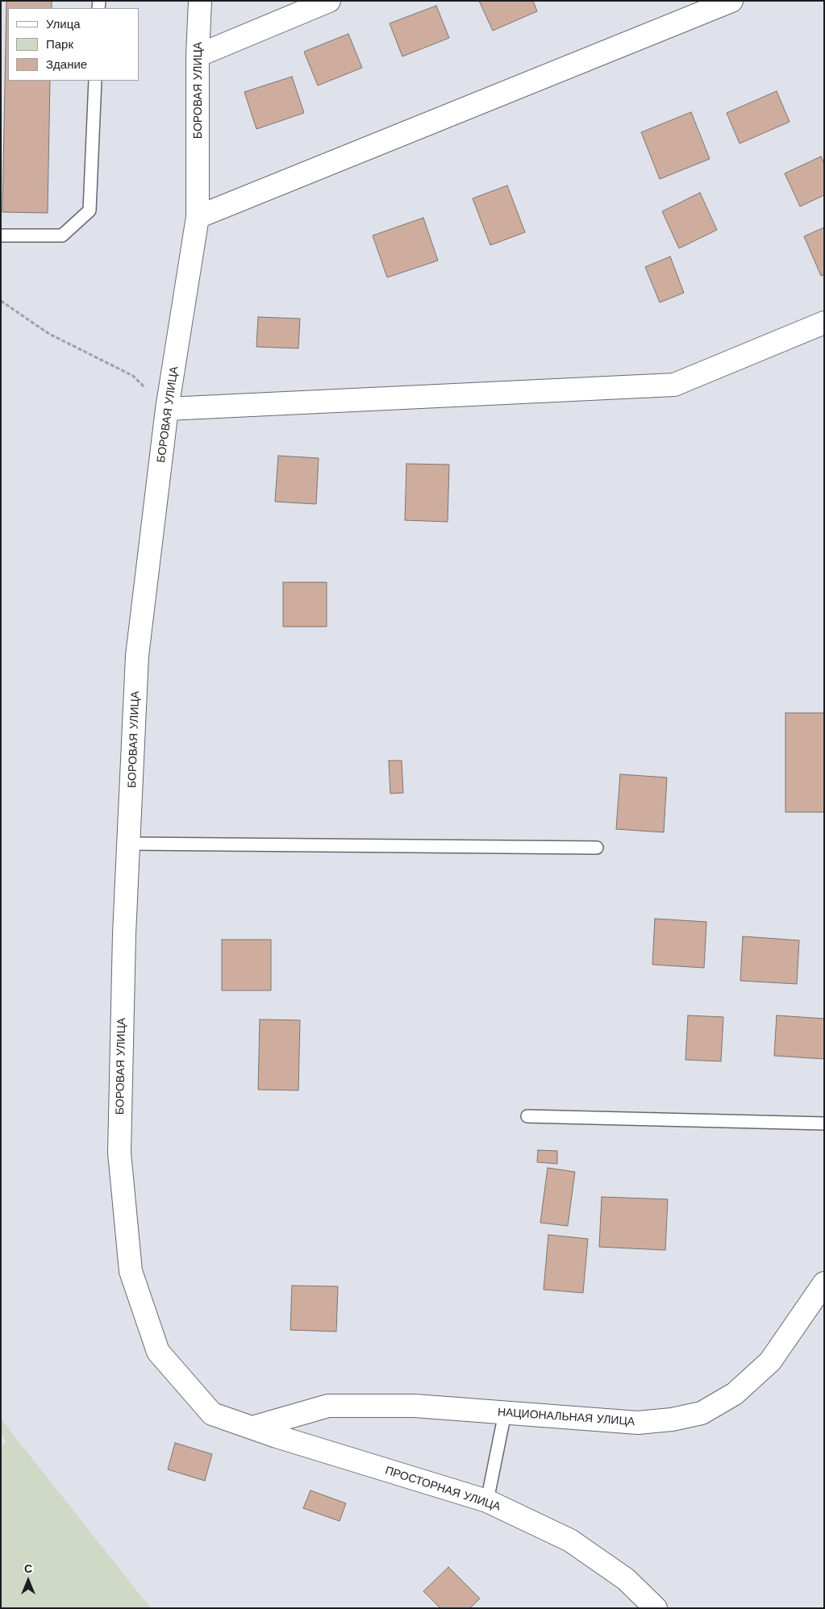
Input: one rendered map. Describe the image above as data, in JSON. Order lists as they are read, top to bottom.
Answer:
{
  "streets": {
    "street": ["БОРОВАЯ УЛИЦА", "НАЦИОНАЛЬНАЯ УЛИЦА", "ПРОСТОРНАЯ УЛИЦА"]
  },
  "crossings": [
    ["БОРОВАЯ УЛИЦА", "НАЦИОНАЛЬНАЯ УЛИЦА"],
    ["БОРОВАЯ УЛИЦА", "ПРОСТОРНАЯ УЛИЦА"],
    ["НАЦИОНАЛЬНАЯ УЛИЦА", "ПРОСТОРНАЯ УЛИЦА"]
  ],
  "legend": ["Улица", "Парк", "Здание"],
  "north": "top"
}
